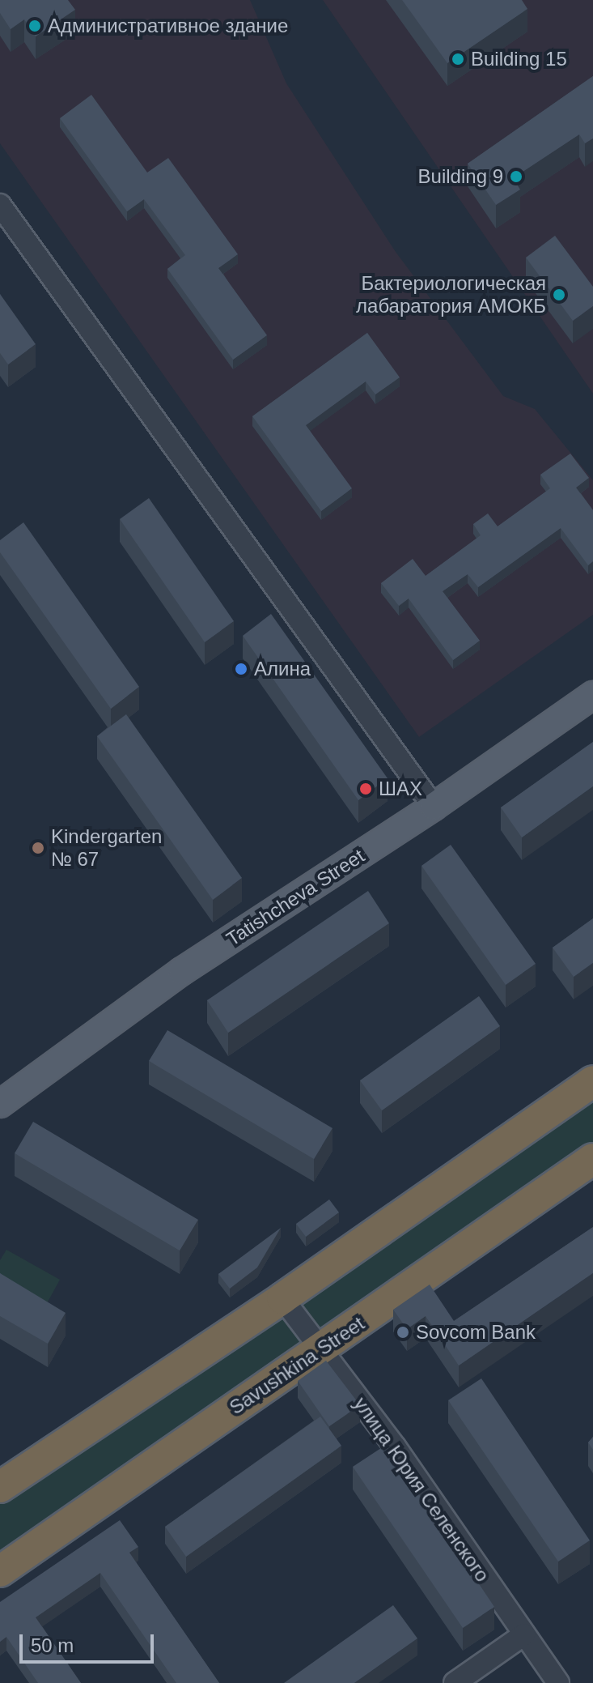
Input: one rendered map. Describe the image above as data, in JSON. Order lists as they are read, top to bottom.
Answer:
{
  "streets": {
    "highway": ["Savushkina Street"],
    "main road": ["Tatishcheva Street"],
    "street": ["улица Юрия Селенского"]
  },
  "crossings": [
    ["Savushkina Street", "улица Юрия Селенского"]
  ],
  "places": [
    "Административное здание",
    "Building 15",
    "Building 9",
    "Бактериологическая лабаратория АМОКБ",
    "Алина",
    "ШАХ",
    "Kindergarten № 67",
    "Sovcom Bank"
  ],
  "scale_bar": "50 m"
}
